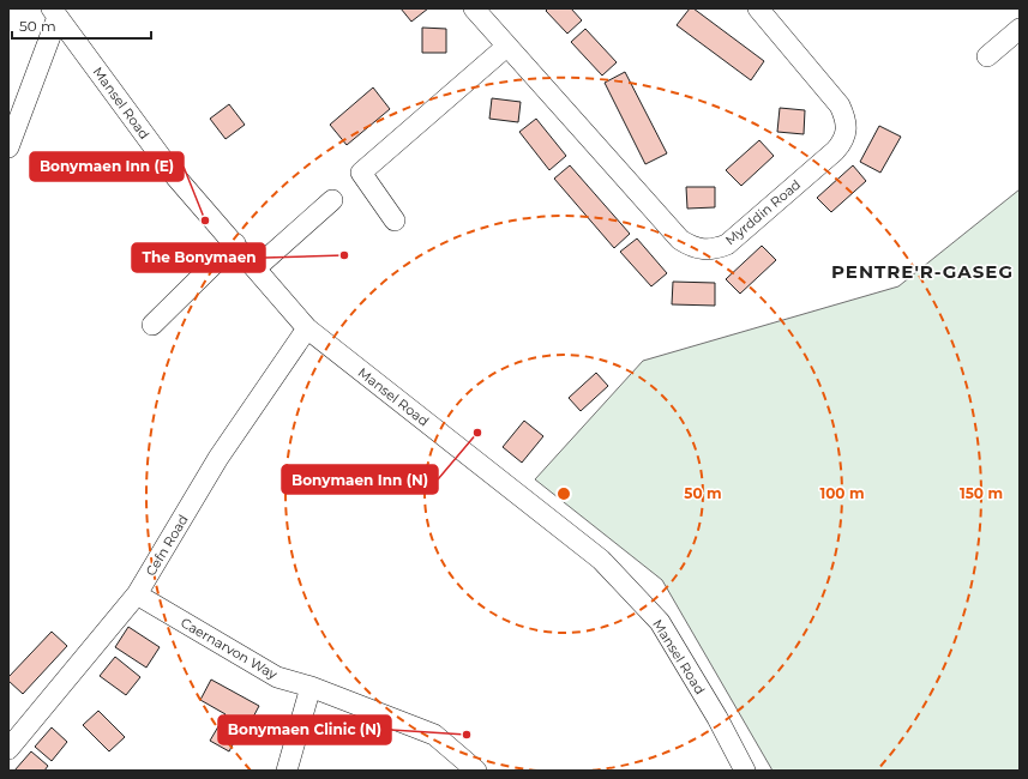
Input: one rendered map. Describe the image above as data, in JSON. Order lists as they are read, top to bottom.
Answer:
{
  "streets": {
    "street": [
      "Mansel Road",
      "Myrddin Road",
      "Cefn Road",
      "Caernarvon Way"
    ]
  },
  "crossings": [
    ["Mansel Road", "Cefn Road"],
    ["Cefn Road", "Caernarvon Way"]
  ],
  "districts": ["PENTRE'R-GASEG"],
  "places": [
    "Bonymaen Inn (E)",
    "The Bonymaen",
    "Bonymaen Inn (N)",
    "Bonymaen Clinic (N)"
  ],
  "scale_bar": "50 m",
  "rings": ["50 m", "100 m", "150 m"]
}
